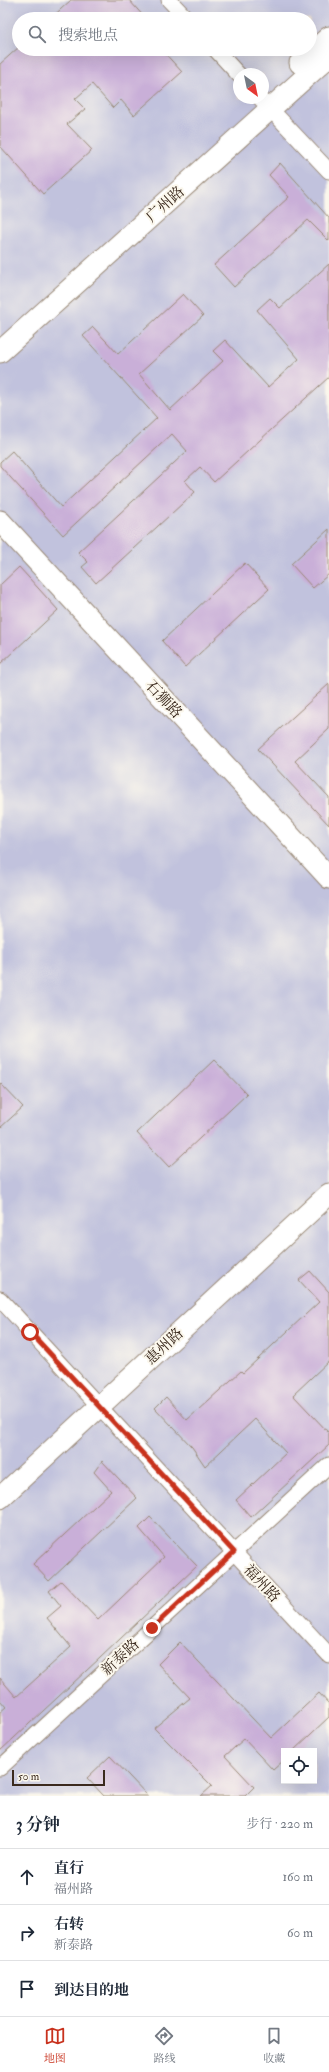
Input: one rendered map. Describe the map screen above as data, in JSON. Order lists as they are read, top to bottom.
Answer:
{
  "streets": {
    "street": [
      "广州路",
      "石狮路",
      "惠州路",
      "福州路",
      "新泰路"
    ]
  },
  "crossings": [
    ["福州路", "新泰路"]
  ],
  "scale_bar": "50 m",
  "north": "bottom right",
  "page": {
    "search": "搜索地点",
    "scale": "50 m",
    "heading": ["3 分钟", "步行 · 220 m"],
    "list": [
      ["直行", "福州路", "160 m"],
      ["右转", "新泰路", "60 m"],
      "到达目的地"
    ],
    "nav": ["地图", "路线", "收藏"]
  }
}
